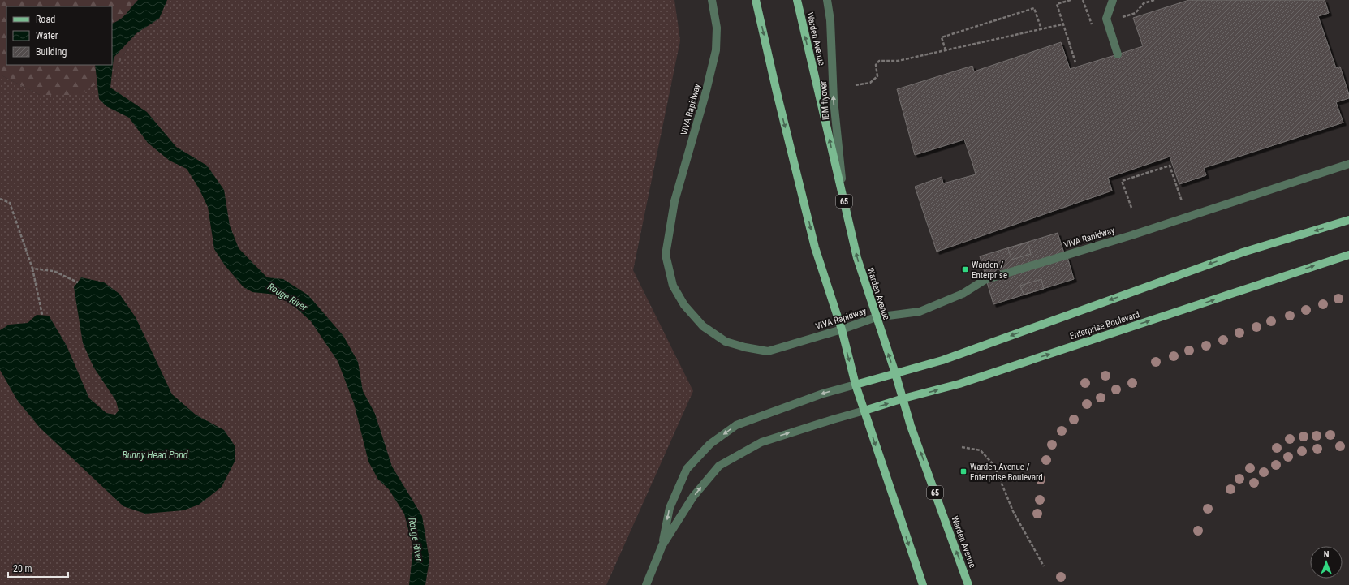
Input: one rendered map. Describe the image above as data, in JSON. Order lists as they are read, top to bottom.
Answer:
{
  "streets": {
    "main road": ["Warden Avenue", "65", "Enterprise Boulevard"],
    "lane": ["IBM flyover", "VIVA Rapidway"]
  },
  "crossings": [
    ["Warden Avenue", "IBM flyover"],
    ["Warden Avenue", "VIVA Rapidway"],
    ["Warden Avenue", "Enterprise Boulevard"]
  ],
  "one_way": ["IBM flyover"],
  "water": ["Rouge River", "Bunny Head Pond"],
  "places": {
    "transit": ["Warden / Enterprise", "Warden Avenue / Enterprise Boulevard"]
  },
  "legend": ["Road", "Water", "Building"],
  "scale_bar": "20 m",
  "north": "top"
}
